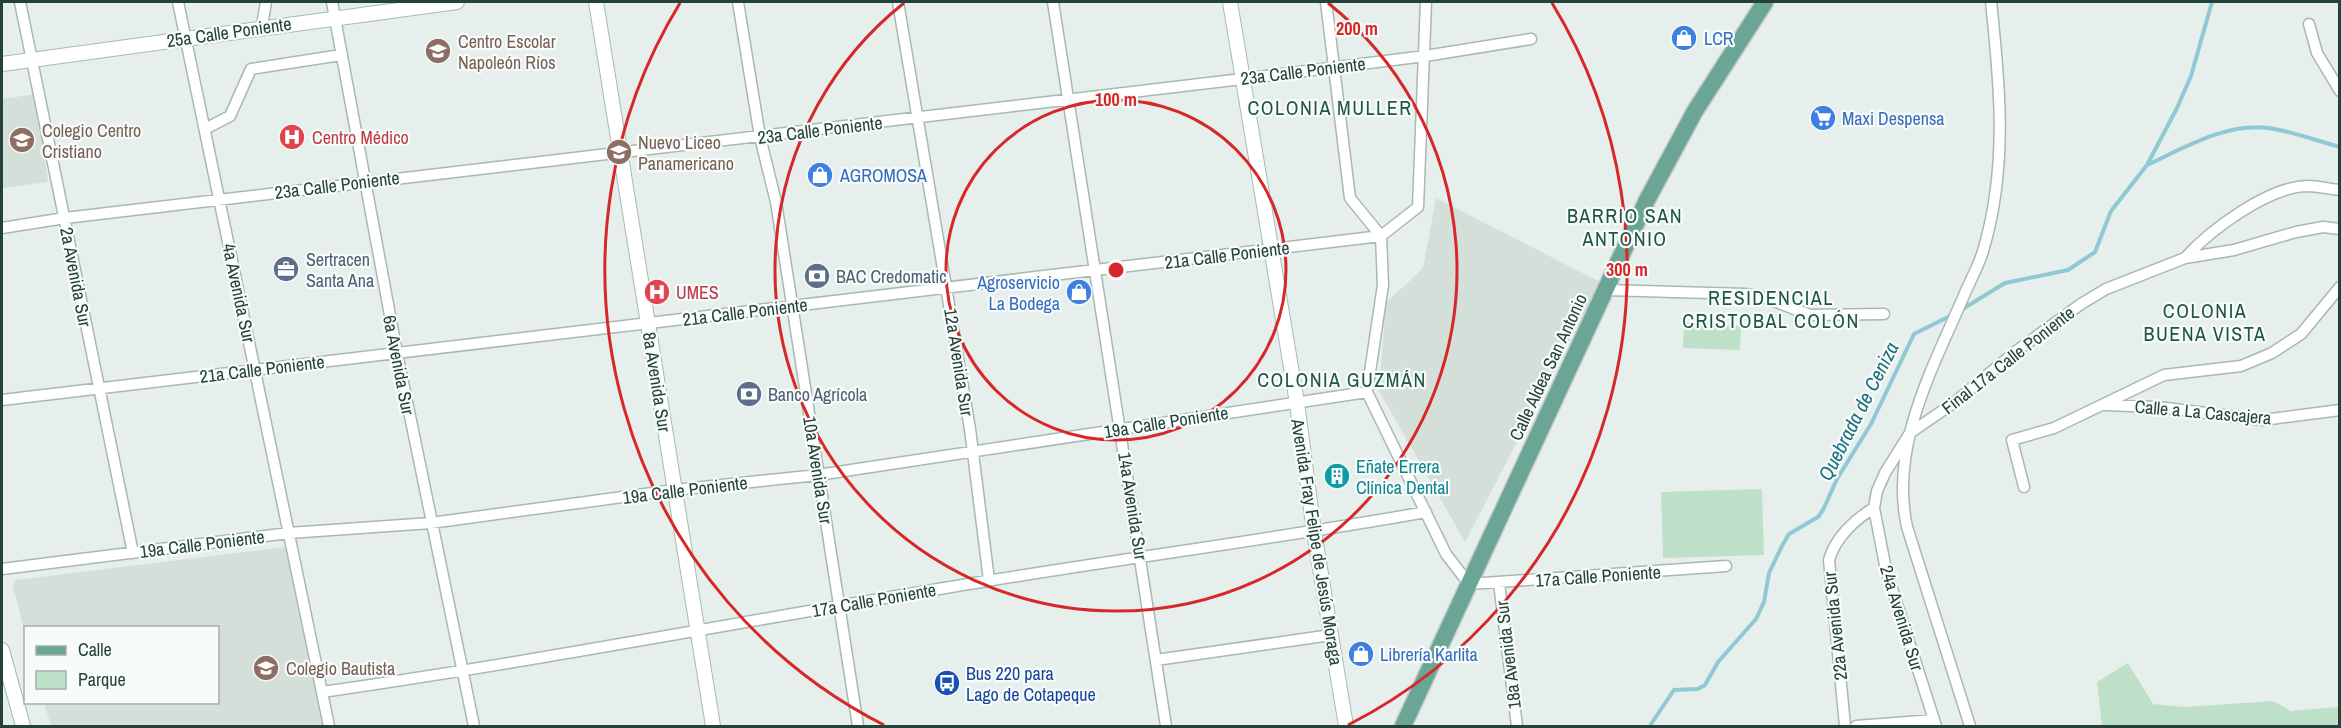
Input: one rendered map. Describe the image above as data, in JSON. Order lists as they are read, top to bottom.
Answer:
{
  "streets": {
    "main road": ["Calle Aldea San Antonio"],
    "street": [
      "25a Calle Poniente",
      "23a Calle Poniente",
      "21a Calle Poniente",
      "2a Avenida Sur",
      "4a Avenida Sur",
      "Final 17a Calle Poniente",
      "12a Avenida Sur",
      "6a Avenida Sur",
      "8a Avenida Sur",
      "Calle a La Cascajera",
      "19a Calle Poniente",
      "10a Avenida Sur",
      "14a Avenida Sur",
      "Avenida Fray Felipe de Jesús Moraga",
      "17a Calle Poniente",
      "24a Avenida Sur",
      "22a Avenida Sur",
      "18a Avenida Sur"
    ]
  },
  "crossings": [
    ["25a Calle Poniente", "2a Avenida Sur"],
    ["25a Calle Poniente", "4a Avenida Sur"],
    ["25a Calle Poniente", "6a Avenida Sur"],
    ["23a Calle Poniente", "2a Avenida Sur"],
    ["23a Calle Poniente", "4a Avenida Sur"],
    ["23a Calle Poniente", "12a Avenida Sur"],
    ["23a Calle Poniente", "6a Avenida Sur"],
    ["23a Calle Poniente", "8a Avenida Sur"],
    ["23a Calle Poniente", "10a Avenida Sur"],
    ["23a Calle Poniente", "14a Avenida Sur"],
    ["23a Calle Poniente", "Avenida Fray Felipe de Jesús Moraga"],
    ["21a Calle Poniente", "2a Avenida Sur"],
    ["21a Calle Poniente", "4a Avenida Sur"],
    ["21a Calle Poniente", "12a Avenida Sur"],
    ["21a Calle Poniente", "6a Avenida Sur"],
    ["21a Calle Poniente", "8a Avenida Sur"],
    ["21a Calle Poniente", "10a Avenida Sur"],
    ["21a Calle Poniente", "14a Avenida Sur"],
    ["21a Calle Poniente", "Avenida Fray Felipe de Jesús Moraga"],
    ["2a Avenida Sur", "19a Calle Poniente"],
    ["4a Avenida Sur", "19a Calle Poniente"],
    ["4a Avenida Sur", "17a Calle Poniente"],
    ["Final 17a Calle Poniente", "24a Avenida Sur"],
    ["Final 17a Calle Poniente", "22a Avenida Sur"],
    ["12a Avenida Sur", "19a Calle Poniente"],
    ["12a Avenida Sur", "17a Calle Poniente"],
    ["6a Avenida Sur", "19a Calle Poniente"],
    ["6a Avenida Sur", "17a Calle Poniente"],
    ["Calle Aldea San Antonio", "17a Calle Poniente"],
    ["8a Avenida Sur", "19a Calle Poniente"],
    ["8a Avenida Sur", "17a Calle Poniente"],
    ["19a Calle Poniente", "10a Avenida Sur"],
    ["19a Calle Poniente", "14a Avenida Sur"],
    ["19a Calle Poniente", "Avenida Fray Felipe de Jesús Moraga"],
    ["10a Avenida Sur", "17a Calle Poniente"],
    ["14a Avenida Sur", "17a Calle Poniente"],
    ["Avenida Fray Felipe de Jesús Moraga", "17a Calle Poniente"],
    ["17a Calle Poniente", "18a Avenida Sur"],
    ["24a Avenida Sur", "22a Avenida Sur"]
  ],
  "districts": [
    "COLONIA MULLER",
    "BARRIO SAN ANTONIO",
    "RESIDENCIAL CRISTOBAL COLÓN",
    "COLONIA BUENA VISTA",
    "COLONIA GUZMÁN"
  ],
  "water": ["Quebrada de Ceniza"],
  "places": {
    "shop": [
      "LCR",
      "AGROMOSA",
      "Agroservicio La Bodega",
      "Librería Karlita"
    ],
    "school or university": [
      "Centro Escolar Napoleón Ríos",
      "Colegio Centro Cristiano",
      "Nuevo Liceo Panamericano",
      "Colegio Bautista"
    ],
    "supermarket": ["Maxi Despensa"],
    "hospital": ["Centro Médico", "UMES"],
    "office": ["Sertracen Santa Ana"],
    "bank": ["BAC Credomatic", "Banco Agrícola"],
    "building": ["Eñate Errera Clínica Dental"],
    "bus stop": ["Bus 220 para Lago de Cotapeque"]
  },
  "legend": ["Calle", "Parque"],
  "rings": ["200 m", "100 m", "300 m"]
}
